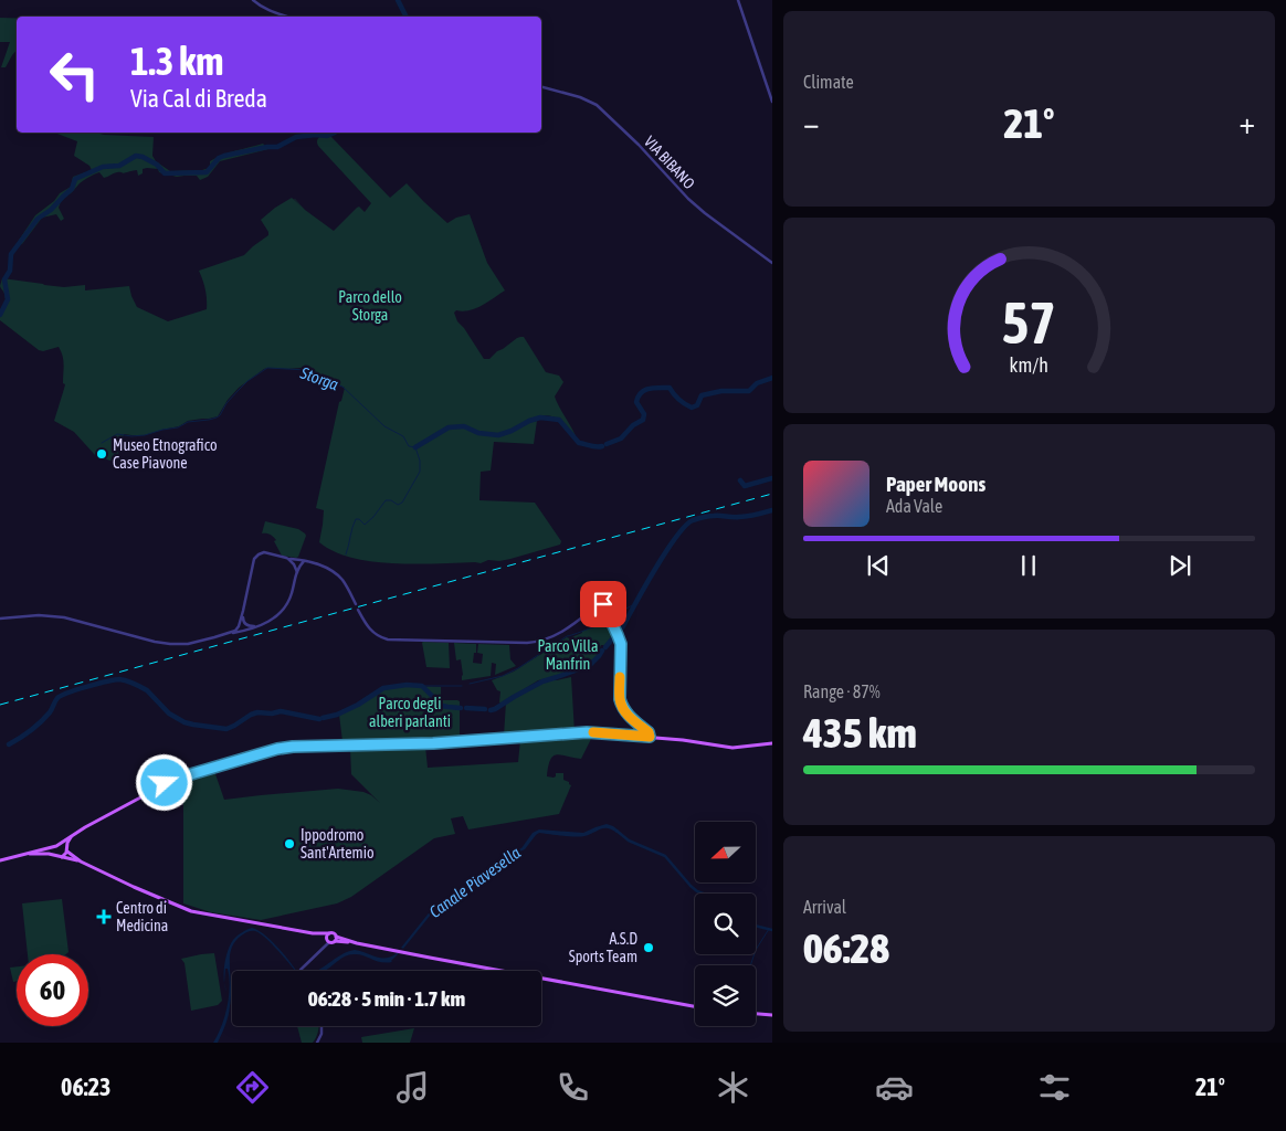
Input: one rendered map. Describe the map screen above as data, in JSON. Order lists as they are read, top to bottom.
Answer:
{
  "streets": {
    "street": ["VIA BIBANO"]
  },
  "water": ["Storga", "Canale Piavesella"],
  "parks": ["Parco dello Storga", "Parco Villa Manfrin", "Parco degli alberi parlanti"],
  "places": {
    "other": ["Museo Etnografico Case Piavone", "Ippodromo Sant'Artemio", "A.S.D Sports Team"],
    "health": ["Centro di Medicina"]
  },
  "north": "left",
  "page": {
    "tile": [
      "Climate",
      ["Range · 87%", "435 km"],
      ["Arrival", "06:28"]
    ],
    "turn": ["1.3 km", "Via Cal di Breda"],
    "heat": ["−", "21°", "+"],
    "song": ["Paper Moons", "Ada Vale"],
    "limit": "60",
    "trip": "06:28 · 5 min · 1.7 km",
    "tabs": ["06:23", "21°"],
    "gauge": ["57", "km/h"]
  }
}
